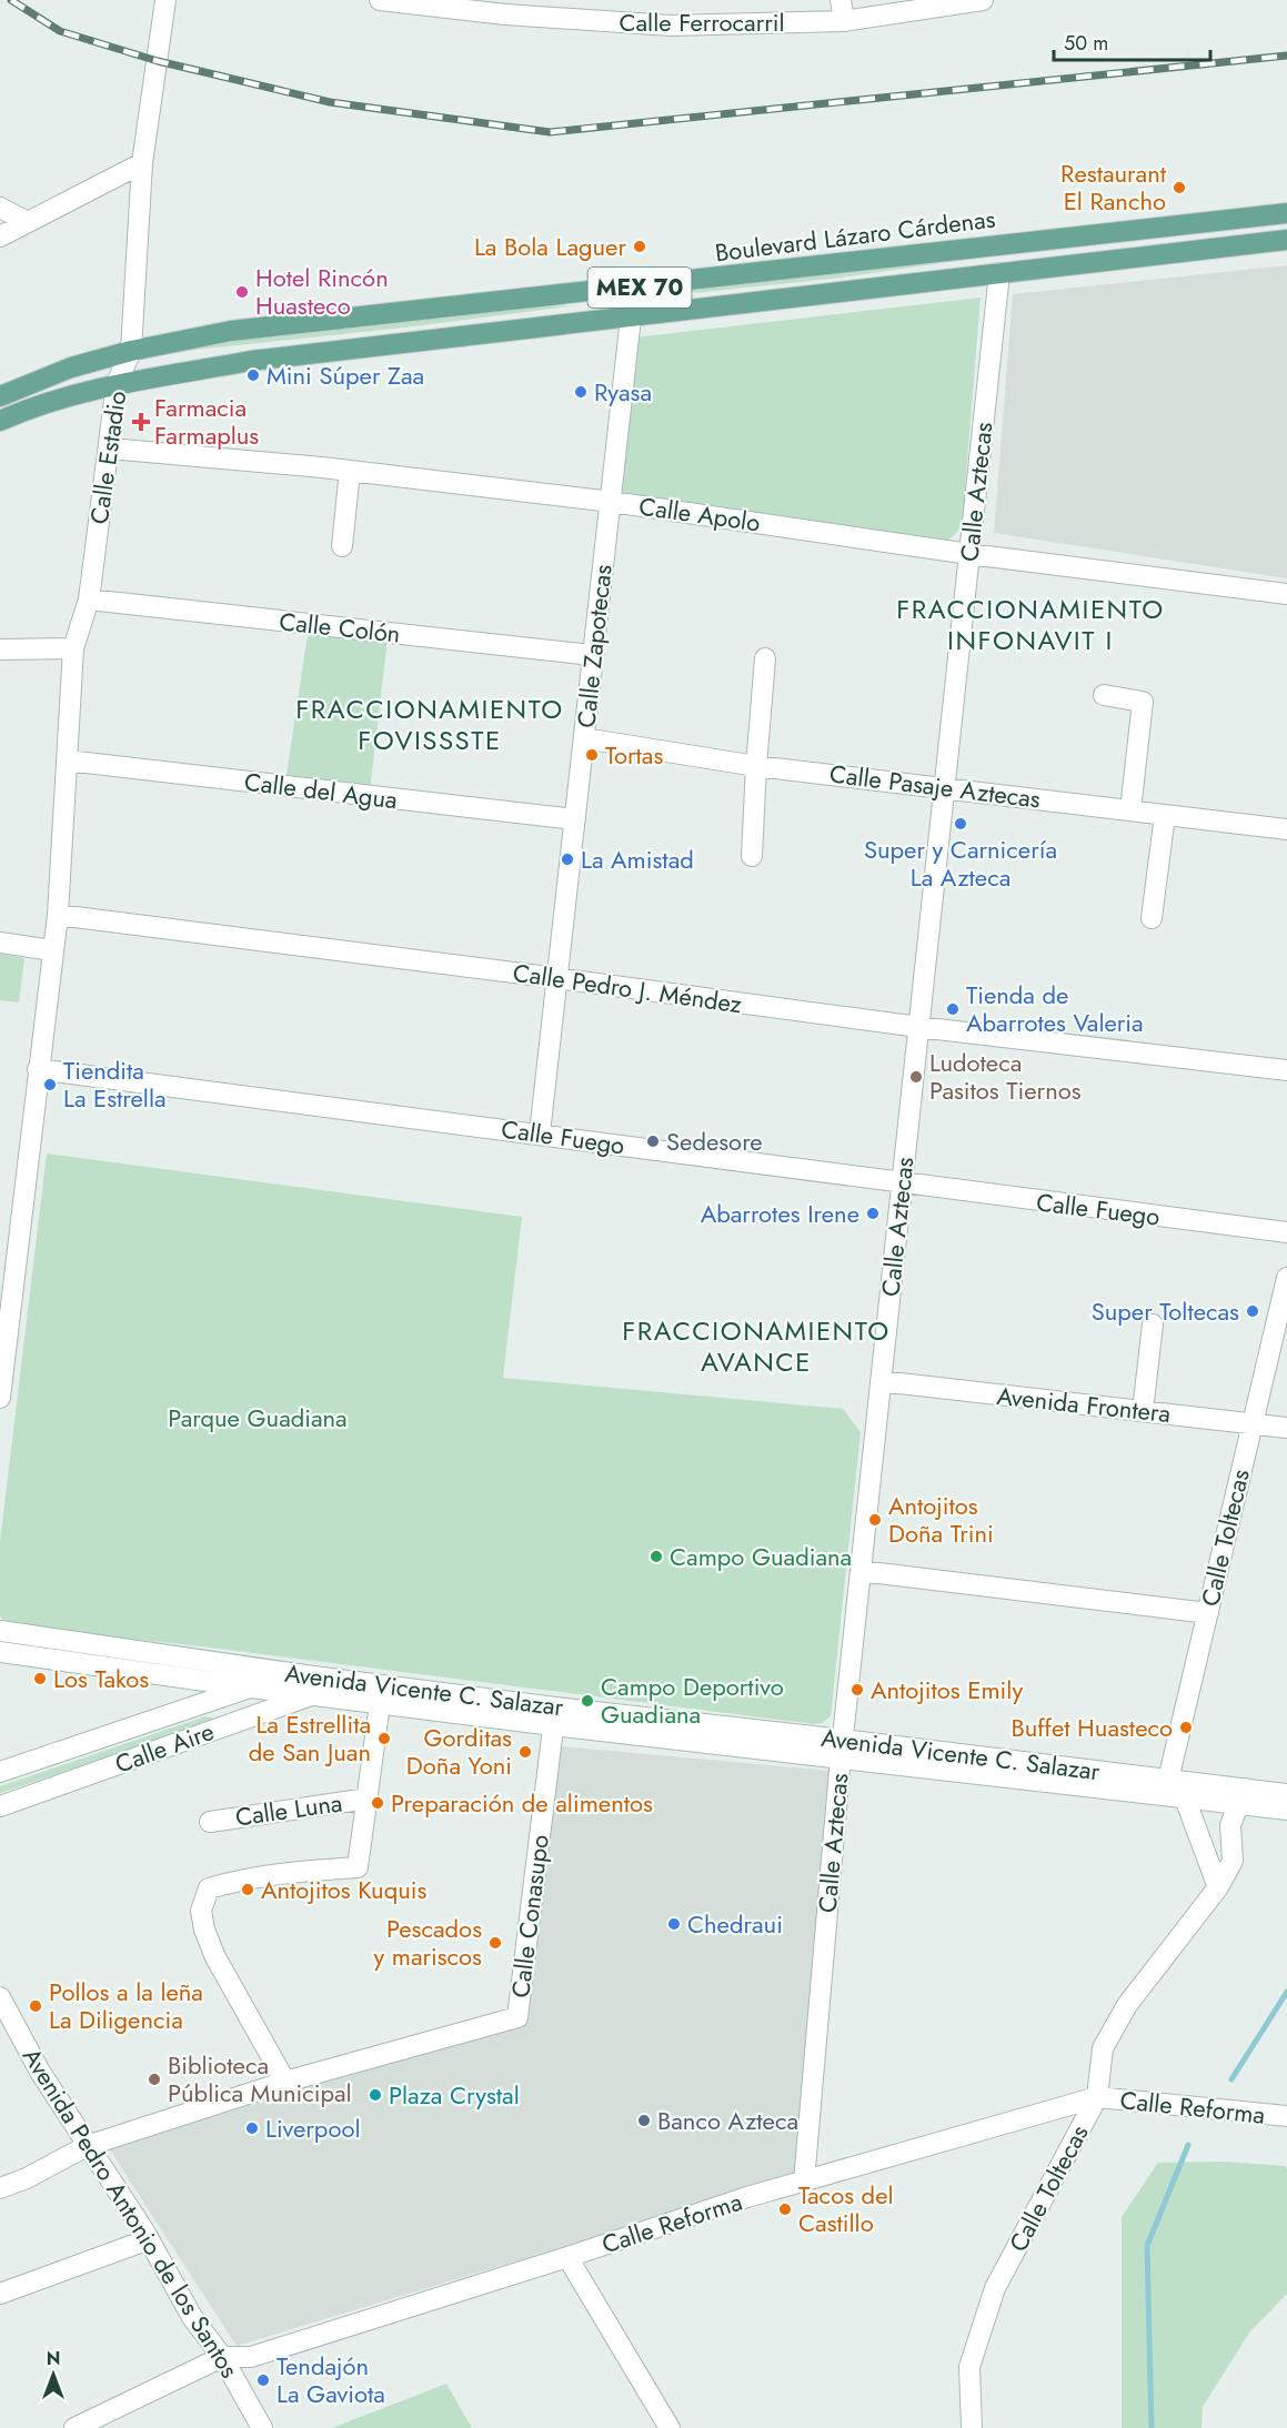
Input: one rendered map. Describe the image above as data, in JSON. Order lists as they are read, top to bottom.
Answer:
{
  "streets": {
    "main road": ["Boulevard Lázaro Cárdenas", "MEX 70"],
    "street": [
      "Calle Ferrocarril",
      "Calle Estadio",
      "Calle Aztecas",
      "Calle Apolo",
      "Calle Colón",
      "Calle Zapotecas",
      "Calle Pasaje Aztecas",
      "Calle del Agua",
      "Calle Pedro J. Méndez",
      "Calle Fuego",
      "Avenida Frontera",
      "Calle Toltecas",
      "Avenida Vicente C. Salazar",
      "Calle Aire",
      "Calle Luna",
      "Calle Conasupo",
      "Calle Reforma",
      "Avenida Pedro Antonio de los Santos"
    ]
  },
  "crossings": [
    ["Boulevard Lázaro Cárdenas", "Calle Estadio"],
    ["MEX 70", "Calle Estadio"],
    ["MEX 70", "Calle Aztecas"],
    ["MEX 70", "Calle Zapotecas"],
    ["Calle Estadio", "Calle Apolo"],
    ["Calle Estadio", "Calle Colón"],
    ["Calle Estadio", "Calle del Agua"],
    ["Calle Estadio", "Calle Pedro J. Méndez"],
    ["Calle Aztecas", "Calle Apolo"],
    ["Calle Aztecas", "Calle Pasaje Aztecas"],
    ["Calle Aztecas", "Calle Pedro J. Méndez"],
    ["Calle Aztecas", "Calle Fuego"],
    ["Calle Aztecas", "Avenida Frontera"],
    ["Calle Aztecas", "Avenida Vicente C. Salazar"],
    ["Calle Aztecas", "Calle Reforma"],
    ["Calle Apolo", "Calle Zapotecas"],
    ["Calle Colón", "Calle Zapotecas"],
    ["Calle Zapotecas", "Calle Pasaje Aztecas"],
    ["Calle Zapotecas", "Calle del Agua"],
    ["Calle Zapotecas", "Calle Pedro J. Méndez"],
    ["Calle Zapotecas", "Calle Fuego"],
    ["Avenida Frontera", "Calle Toltecas"],
    ["Calle Toltecas", "Avenida Vicente C. Salazar"],
    ["Calle Toltecas", "Calle Reforma"],
    ["Avenida Vicente C. Salazar", "Calle Aire"],
    ["Avenida Vicente C. Salazar", "Calle Conasupo"],
    ["Calle Conasupo", "Avenida Pedro Antonio de los Santos"],
    ["Calle Reforma", "Avenida Pedro Antonio de los Santos"]
  ],
  "districts": ["FRACCIONAMIENTO INFONAVIT I", "FRACCIONAMIENTO FOVISSSTE", "FRACCIONAMIENTO AVANCE"],
  "parks": ["Parque Guadiana"],
  "places": {
    "other": [
      "Restaurant El Rancho",
      "La Bola Laguer",
      "Hotel Rincón Huasteco",
      "Mini Súper Zaa",
      "Ryasa",
      "Tortas",
      "Super y Carnicería La Azteca",
      "La Amistad",
      "Tienda de Abarrotes Valeria",
      "Ludoteca Pasitos Tiernos",
      "Tiendita La Estrella",
      "Sedesore",
      "Abarrotes Irene",
      "Super Toltecas",
      "Antojitos Doña Trini",
      "Campo Guadiana",
      "Los Takos",
      "Antojitos Emily",
      "Campo Deportivo Guadiana",
      "Buffet Huasteco",
      "La Estrellita de San Juan",
      "Gorditas Doña Yoni",
      "Preparación de alimentos",
      "Antojitos Kuquis",
      "Chedraui",
      "Pescados y mariscos",
      "Pollos a la leña La Diligencia",
      "Biblioteca Pública Municipal",
      "Plaza Crystal",
      "Banco Azteca",
      "Liverpool",
      "Tacos del Castillo",
      "Tendajón La Gaviota"
    ],
    "health": ["Farmacia Farmaplus"]
  },
  "scale_bar": "50 m",
  "north": "top"
}
